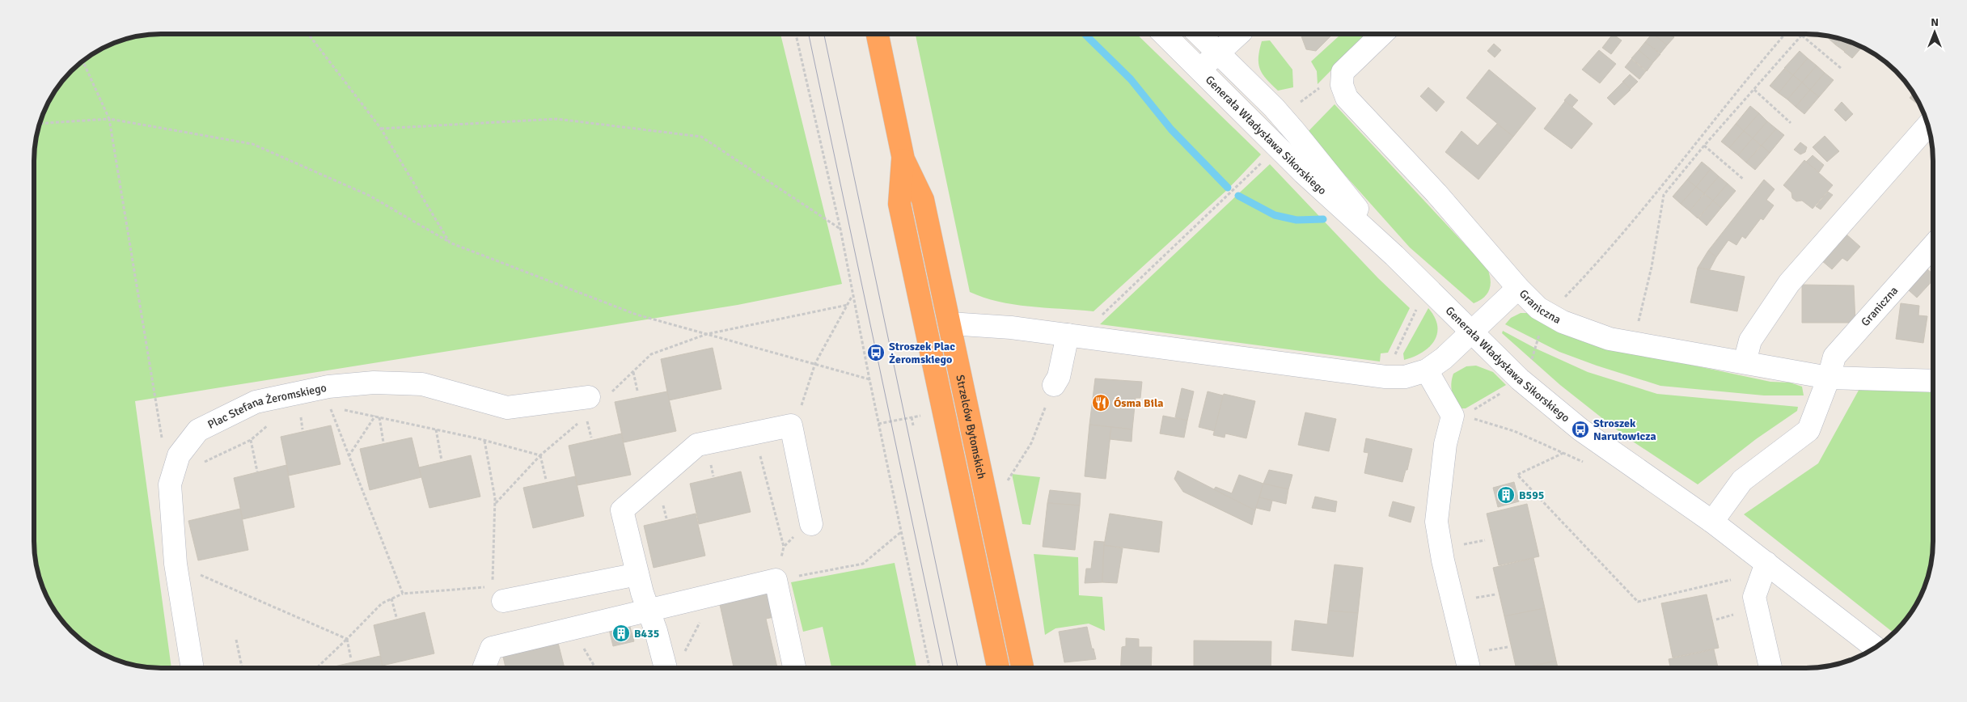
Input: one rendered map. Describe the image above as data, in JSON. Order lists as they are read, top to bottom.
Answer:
{
  "streets": {
    "highway": ["Strzelców Bytomskich"],
    "street": ["Generała Władysława Sikorskiego", "Graniczna", "Plac Stefana Żeromskiego"]
  },
  "places": {
    "bus stop": ["Stroszek Plac Żeromskiego", "Stroszek Narutowicza"],
    "restaurant": ["Ósma Bila"],
    "building": ["B595", "B435"]
  },
  "north": "top"
}
